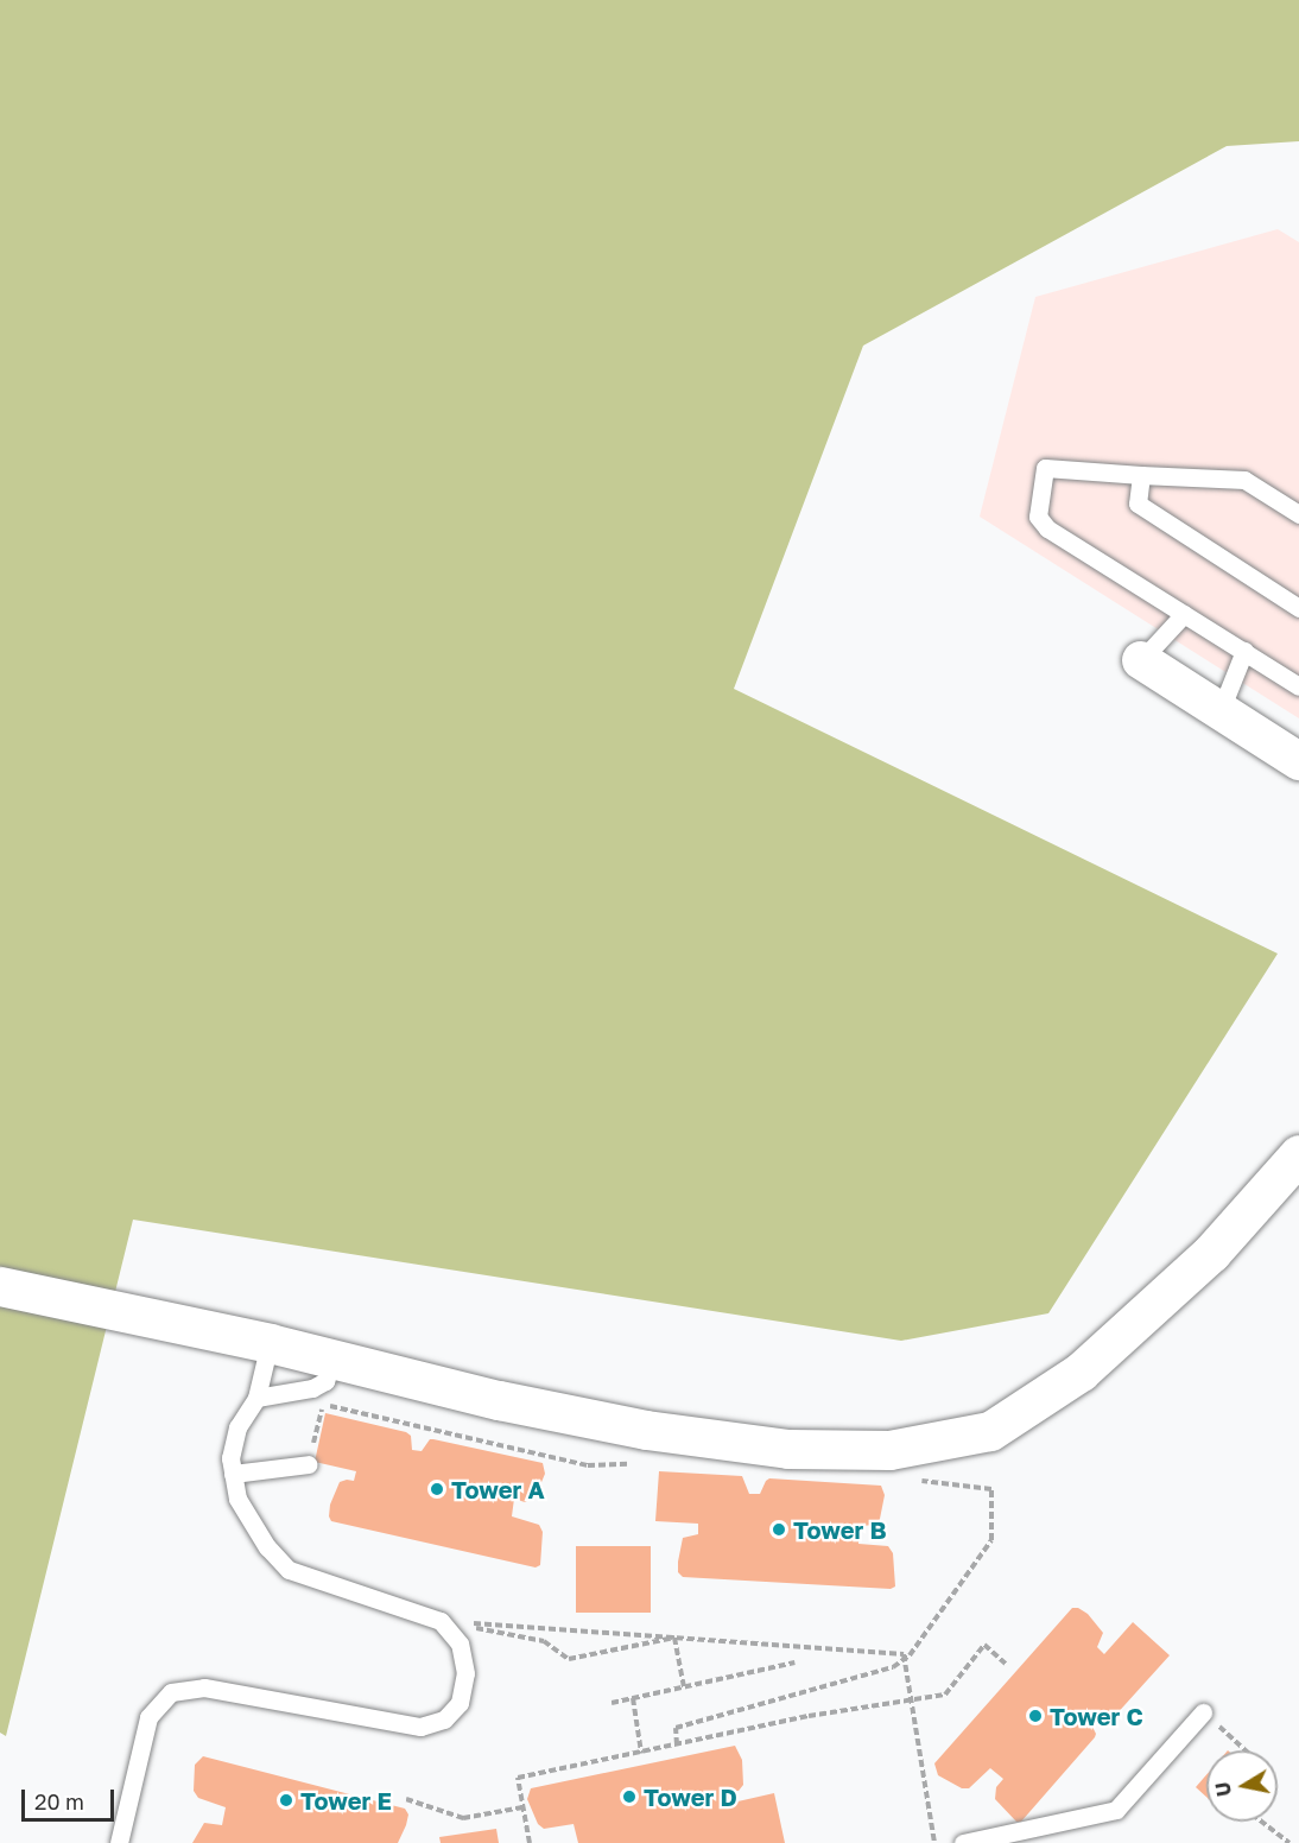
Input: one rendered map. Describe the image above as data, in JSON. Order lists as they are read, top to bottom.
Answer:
{
  "places": [
    "Tower A",
    "Tower B",
    "Tower C",
    "Tower D",
    "Tower E"
  ],
  "scale_bar": "20 m",
  "north": "left"
}
